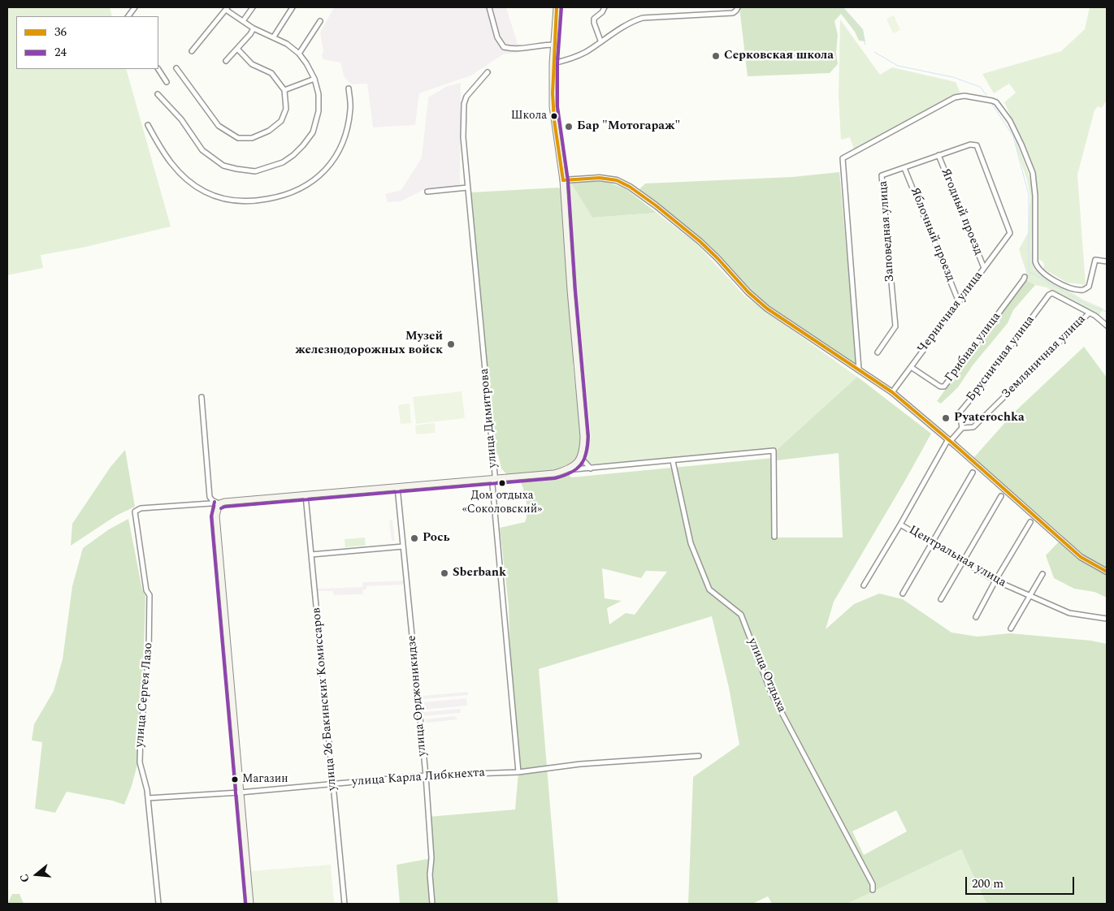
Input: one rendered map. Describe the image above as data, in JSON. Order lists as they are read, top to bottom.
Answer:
{
  "streets": {
    "street": [
      "Ягодный проезд",
      "Заповедная улица",
      "Яблочный проезд",
      "Черничная улица",
      "Грибная улица",
      "Земляничная улица",
      "Брусничная улица",
      "улица Димитрова",
      "Центральная улица",
      "улица Отдыха",
      "улица Сергея Лазо",
      "улица Орджоникидзе",
      "улица 26 Бакинских Комиссаров",
      "улица Карла Либкнехта"
    ]
  },
  "crossings": [
    ["Ягодный проезд", "Заповедная улица"],
    ["Ягодный проезд", "Черничная улица"],
    ["Заповедная улица", "Яблочный проезд"],
    ["Заповедная улица", "Черничная улица"],
    ["Яблочный проезд", "Черничная улица"],
    ["Черничная улица", "Грибная улица"],
    ["Земляничная улица", "Брусничная улица"],
    ["улица Димитрова", "улица Карла Либкнехта"],
    ["улица Сергея Лазо", "улица Карла Либкнехта"],
    ["улица Орджоникидзе", "улица Карла Либкнехта"],
    ["улица 26 Бакинских Комиссаров", "улица Карла Либкнехта"]
  ],
  "places": [
    "Серковская школа",
    "Школа",
    "Бар \"Мотогараж\"",
    "Музей железнодорожных войск",
    "Pyaterochka",
    "Дом отдыха «Соколовский»",
    "Рось",
    "Sberbank",
    "Магазин"
  ],
  "lines": ["transit line 36", "transit line 24"],
  "legend": ["36", "24"],
  "scale_bar": "200 m",
  "north": "left"
}
